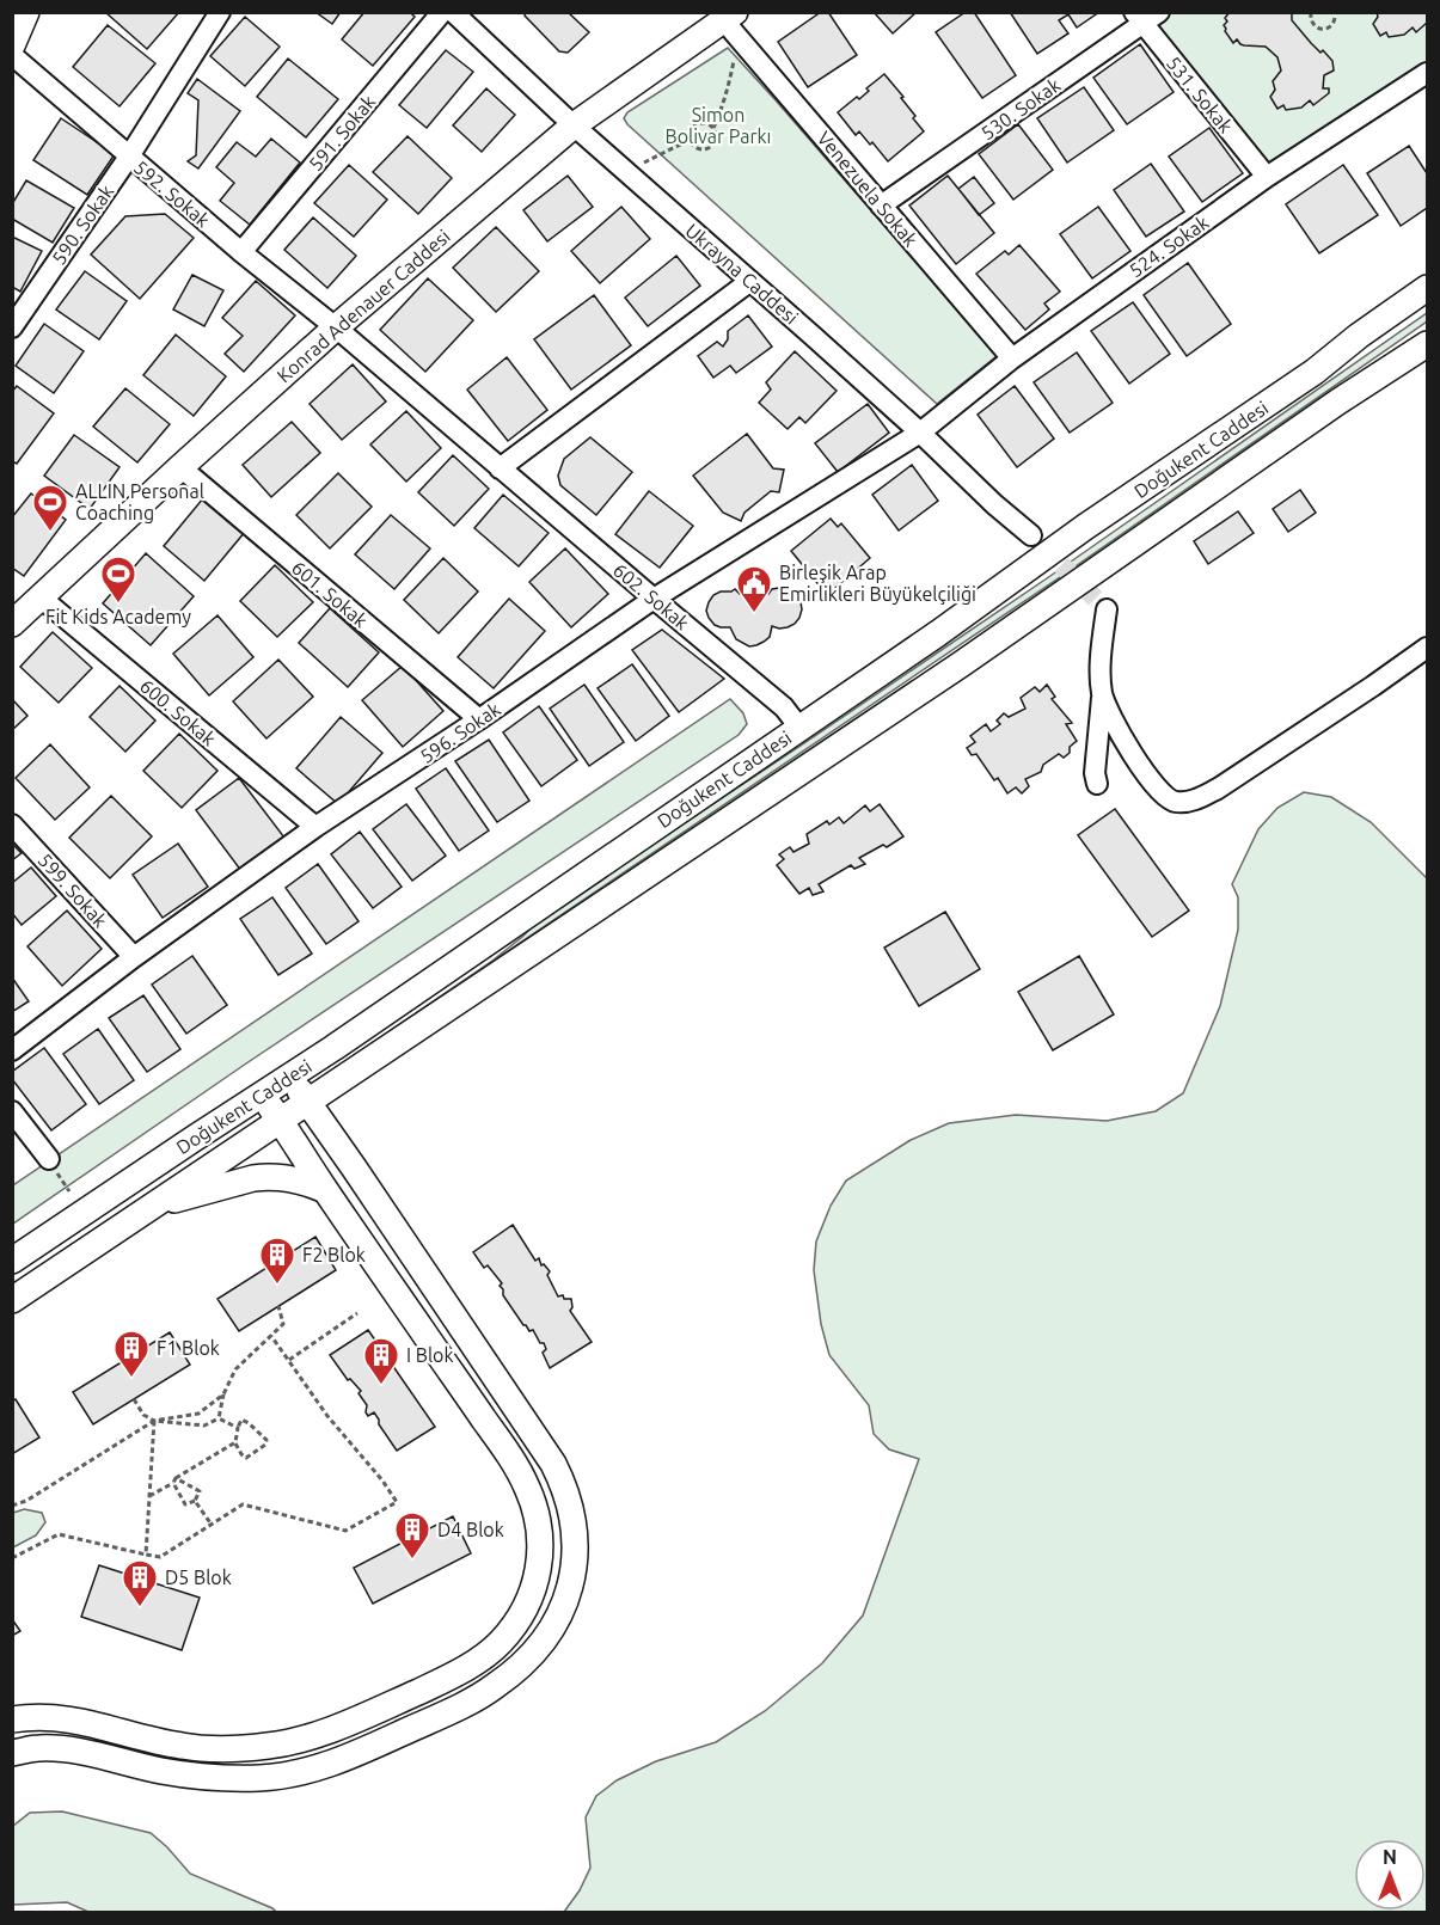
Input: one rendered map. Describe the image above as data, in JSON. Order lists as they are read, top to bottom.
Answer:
{
  "streets": {
    "main road": ["Konrad Adenauer Caddesi", "Doğukent Caddesi"],
    "street": [
      "531. Sokak",
      "530. Sokak",
      "591. Sokak",
      "Venezuela Sokak",
      "592. Sokak",
      "590. Sokak",
      "524. Sokak",
      "Ukrayna Caddesi",
      "601. Sokak",
      "602. Sokak",
      "600. Sokak",
      "596. Sokak",
      "599. Sokak"
    ]
  },
  "crossings": [
    ["531. Sokak", "530. Sokak"],
    ["531. Sokak", "524. Sokak"],
    ["530. Sokak", "Venezuela Sokak"],
    ["591. Sokak", "592. Sokak"],
    ["Venezuela Sokak", "524. Sokak"],
    ["Venezuela Sokak", "Konrad Adenauer Caddesi"],
    ["592. Sokak", "590. Sokak"],
    ["592. Sokak", "Konrad Adenauer Caddesi"],
    ["592. Sokak", "602. Sokak"],
    ["524. Sokak", "Ukrayna Caddesi"],
    ["524. Sokak", "596. Sokak"],
    ["Ukrayna Caddesi", "Konrad Adenauer Caddesi"],
    ["Ukrayna Caddesi", "596. Sokak"],
    ["Konrad Adenauer Caddesi", "601. Sokak"],
    ["Konrad Adenauer Caddesi", "602. Sokak"],
    ["Konrad Adenauer Caddesi", "600. Sokak"],
    ["Doğukent Caddesi", "602. Sokak"],
    ["601. Sokak", "596. Sokak"],
    ["602. Sokak", "596. Sokak"],
    ["600. Sokak", "596. Sokak"],
    ["596. Sokak", "599. Sokak"]
  ],
  "parks": ["Simon Bolivar Parkı"],
  "places": {
    "sports": ["ALLIN Personal Coaching", "Fit Kids Academy"],
    "public building": ["Birleşik Arap Emirlikleri Büyükelçiliği"],
    "building": [
      "F2 Blok",
      "F1 Blok",
      "I Blok",
      "D4 Blok",
      "D5 Blok"
    ]
  },
  "north": "top"
}
